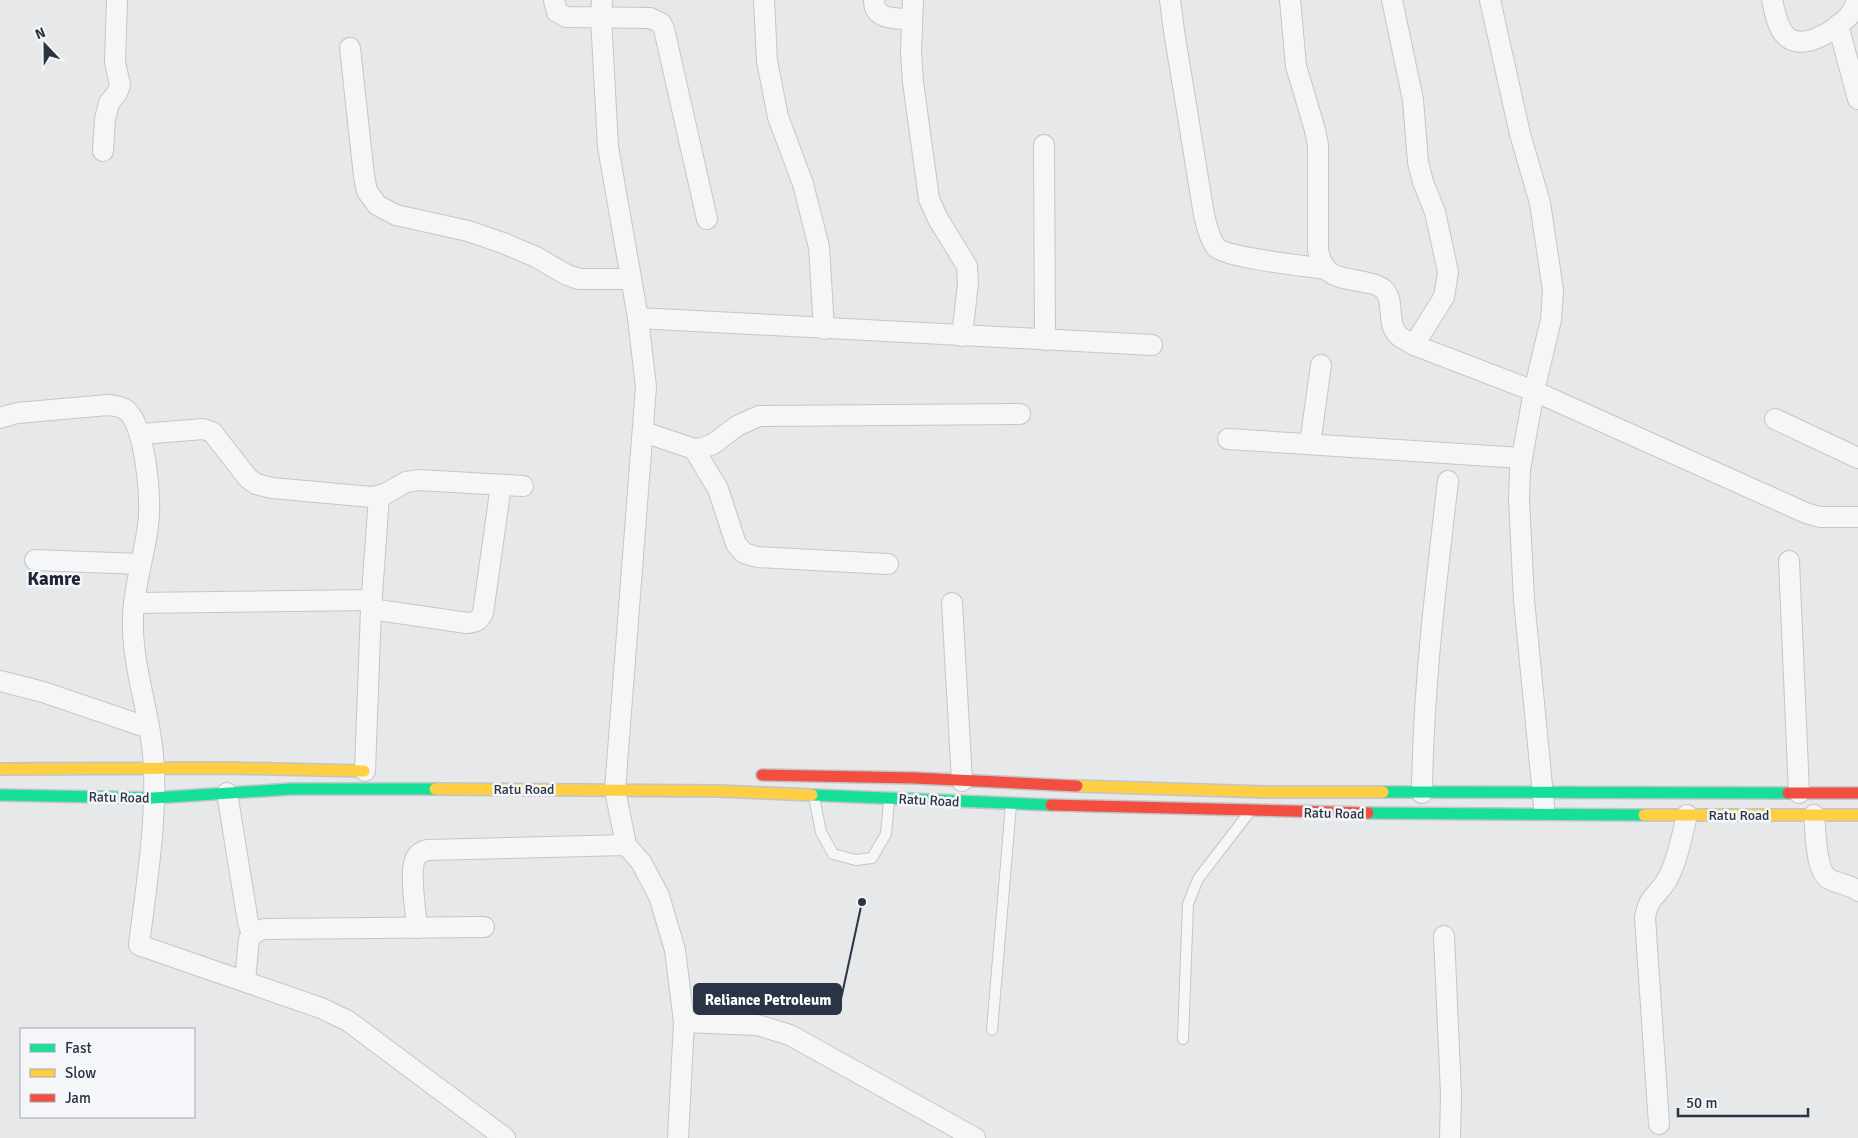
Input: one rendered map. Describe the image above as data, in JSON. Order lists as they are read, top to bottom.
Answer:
{
  "streets": {
    "main road": ["Ratu Road"]
  },
  "districts": ["Kamre"],
  "places": ["Reliance Petroleum"],
  "legend": ["Fast", "Slow", "Jam"],
  "scale_bar": "50 m",
  "north": "top"
}
